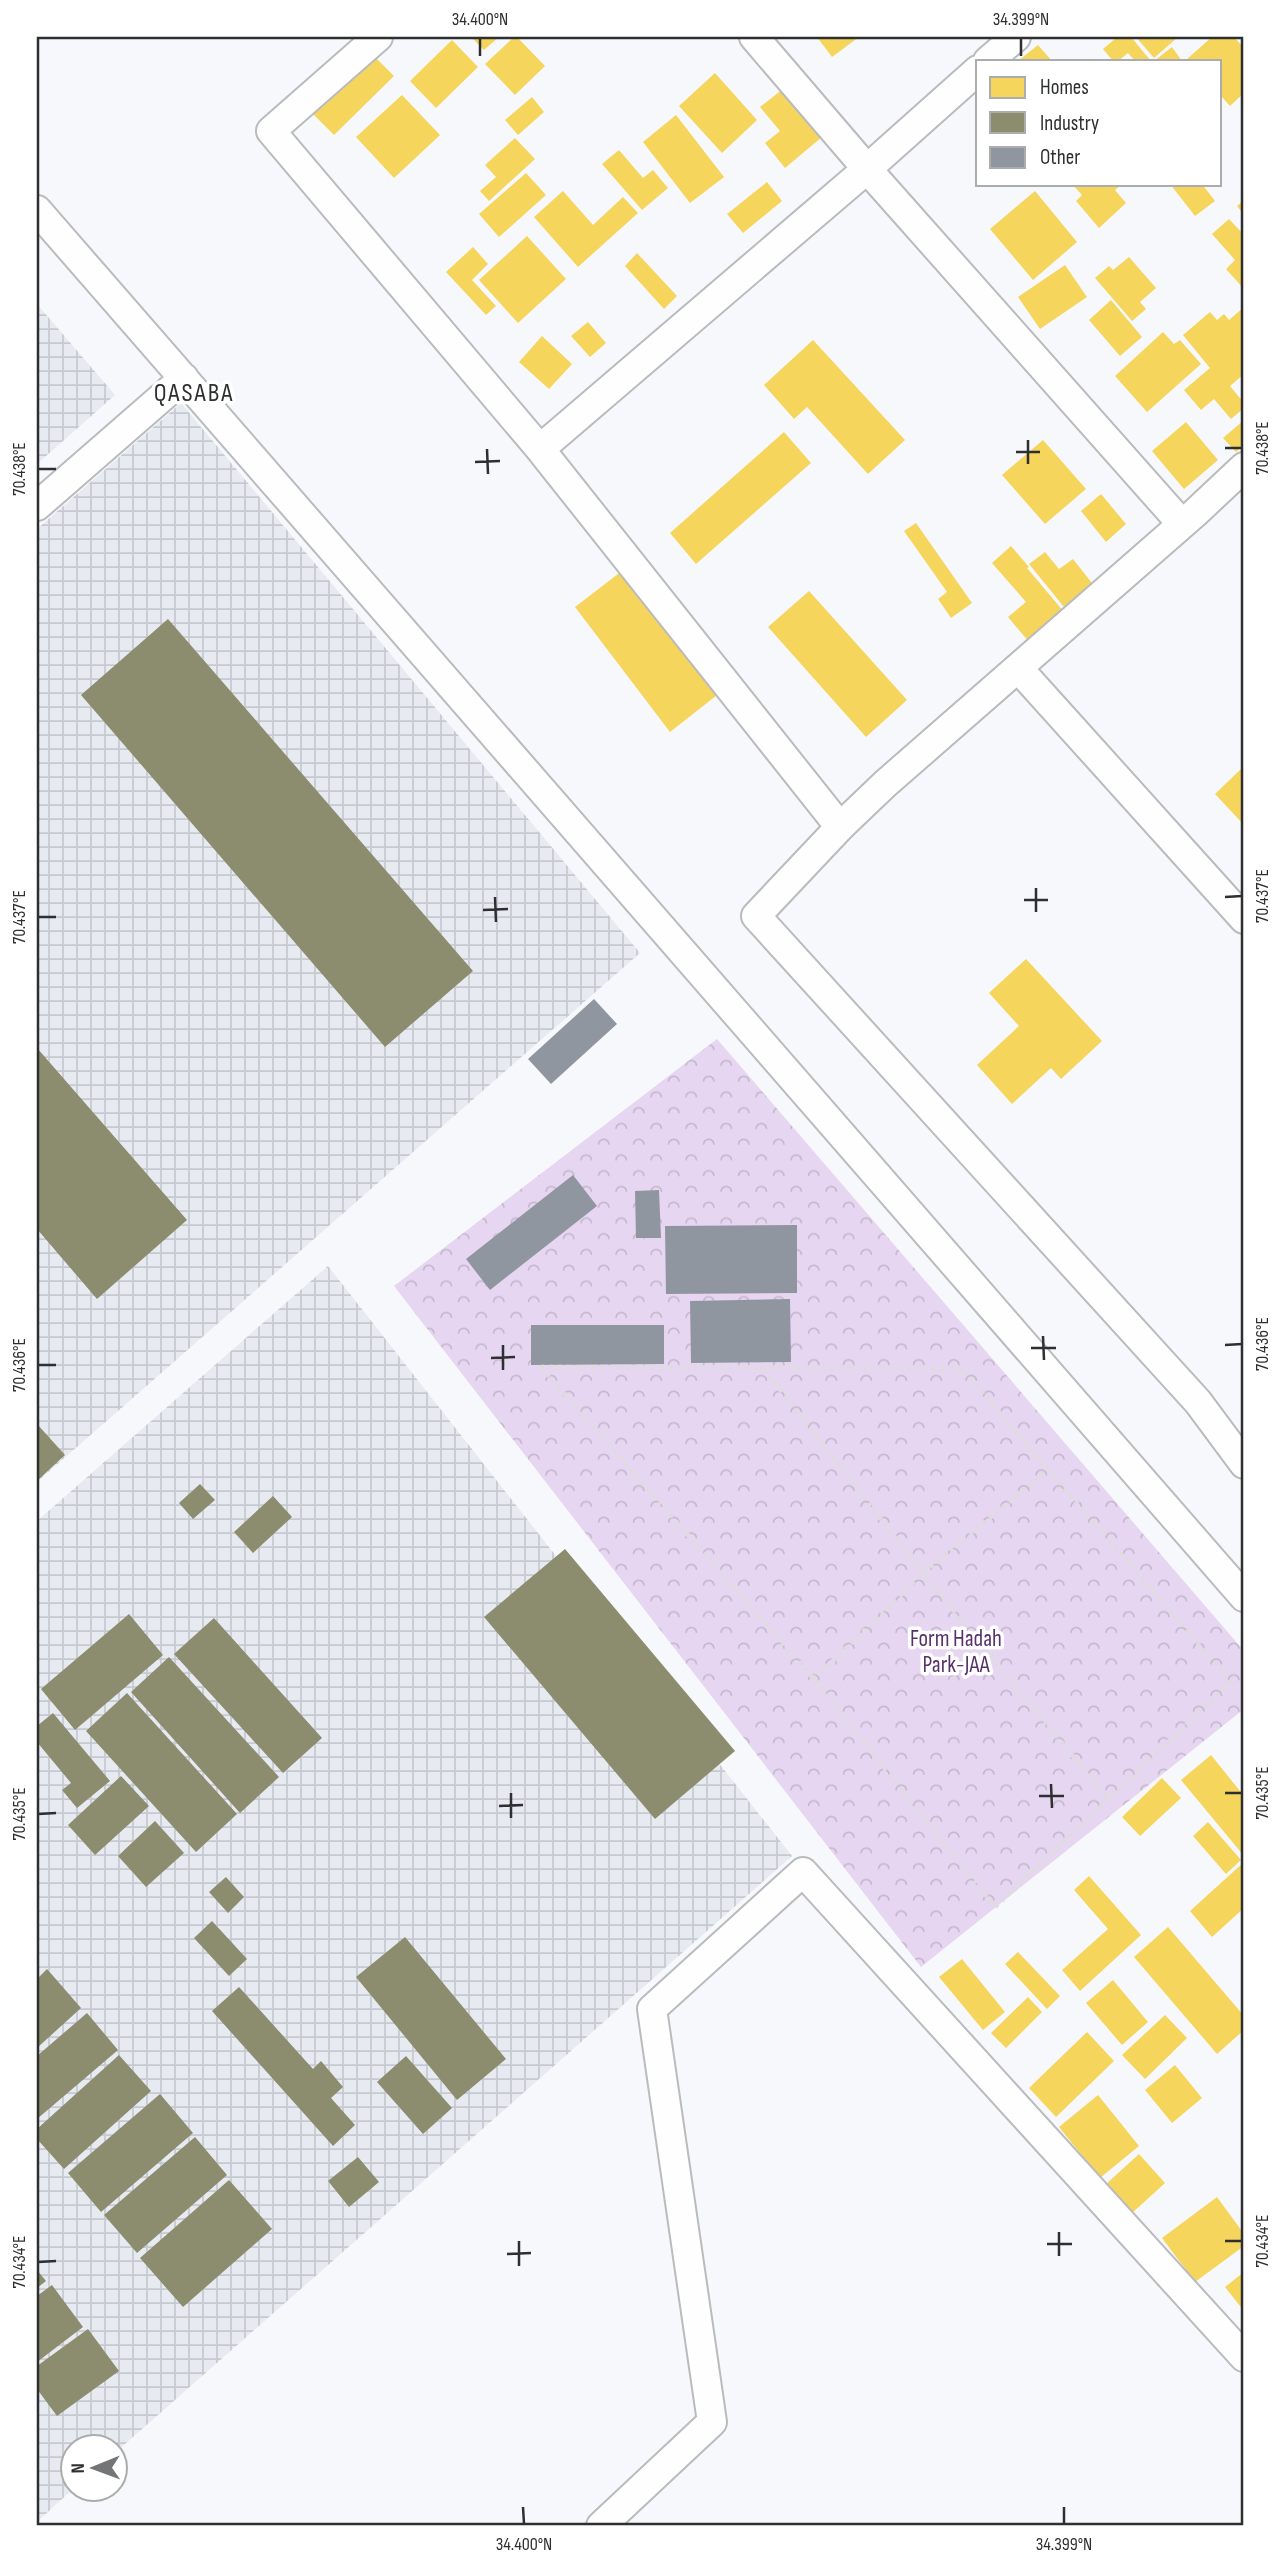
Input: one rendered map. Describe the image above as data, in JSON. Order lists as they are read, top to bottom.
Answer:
{
  "districts": ["QASABA"],
  "parks": ["Form Hadah Park-JAA"],
  "legend": ["Homes", "Industry", "Other"],
  "north": "left",
  "coordinates": [
    "34.400°N",
    "34.399°N",
    "70.438°E",
    "70.437°E",
    "70.436°E",
    "70.435°E",
    "70.434°E"
  ]
}
